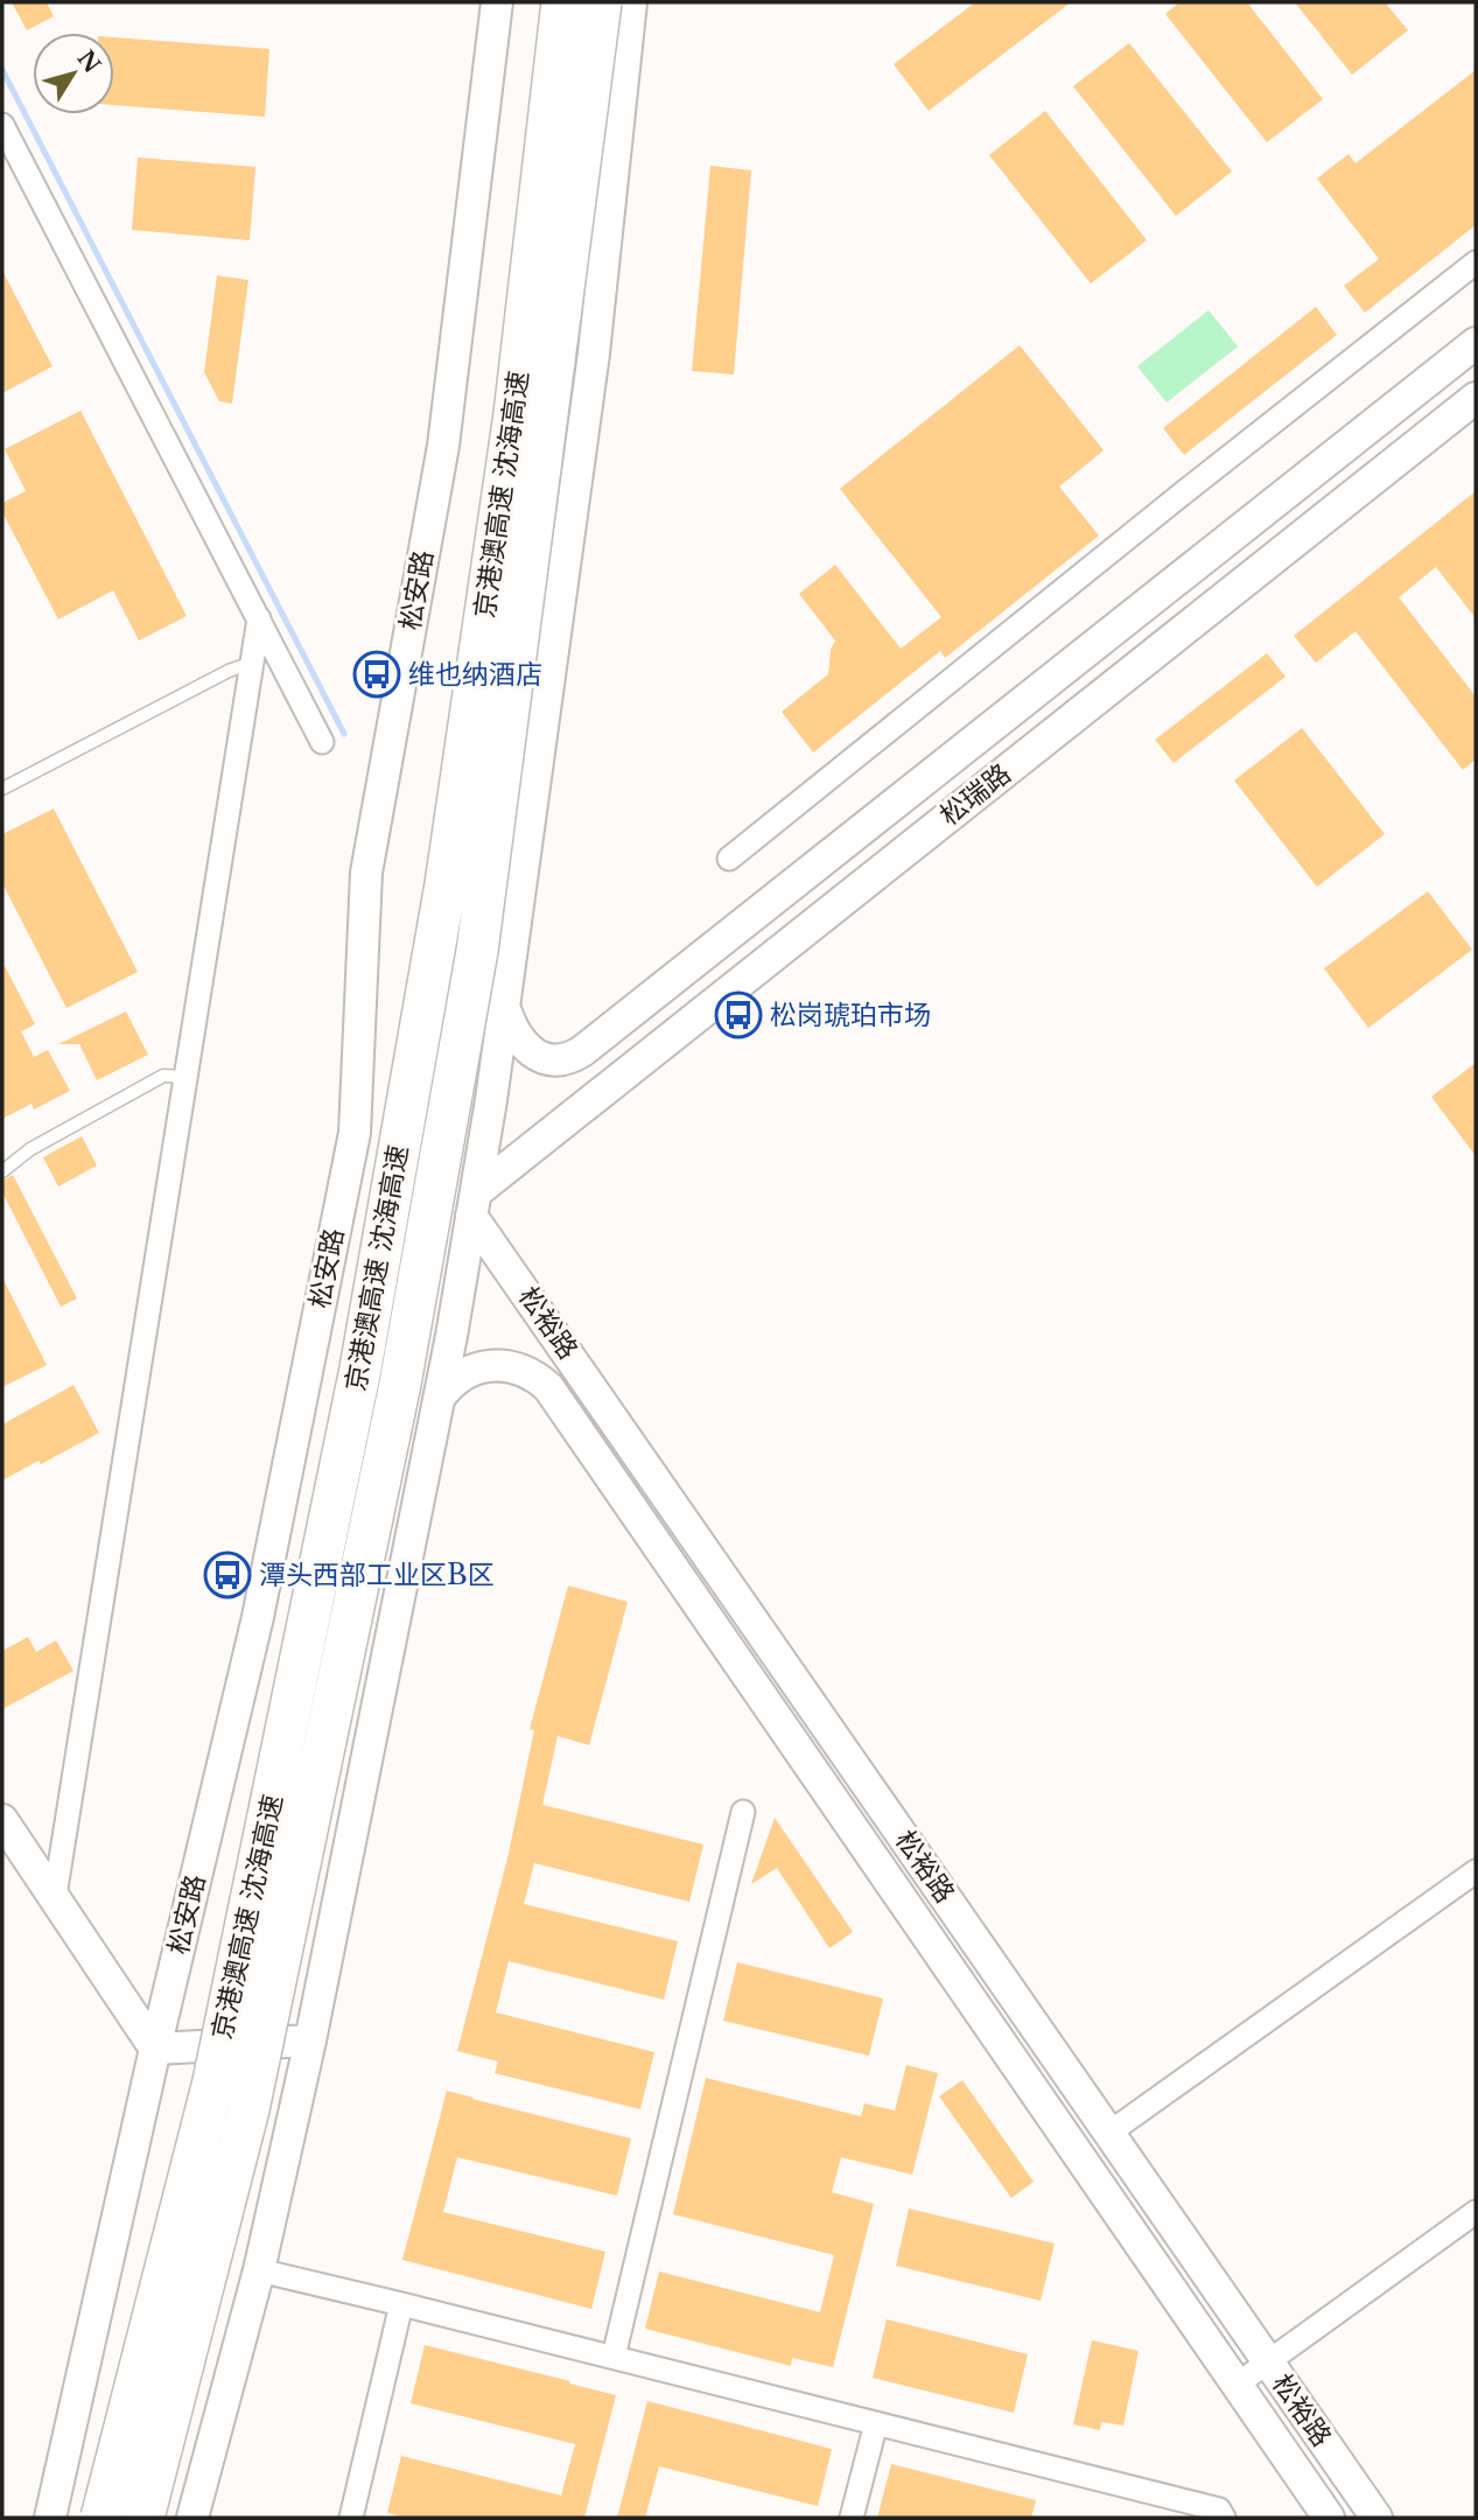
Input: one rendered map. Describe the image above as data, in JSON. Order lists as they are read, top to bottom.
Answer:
{
  "streets": {
    "highway": ["京港澳高速 沈海高速"],
    "street": ["松安路", "松瑞路", "松裕路"]
  },
  "crossings": [
    ["松瑞路", "松裕路"]
  ],
  "places": {
    "bus stop": ["维也纳酒店", "松岗琥珀市场", "潭头西部工业区B区"]
  },
  "north": "top right"
}
